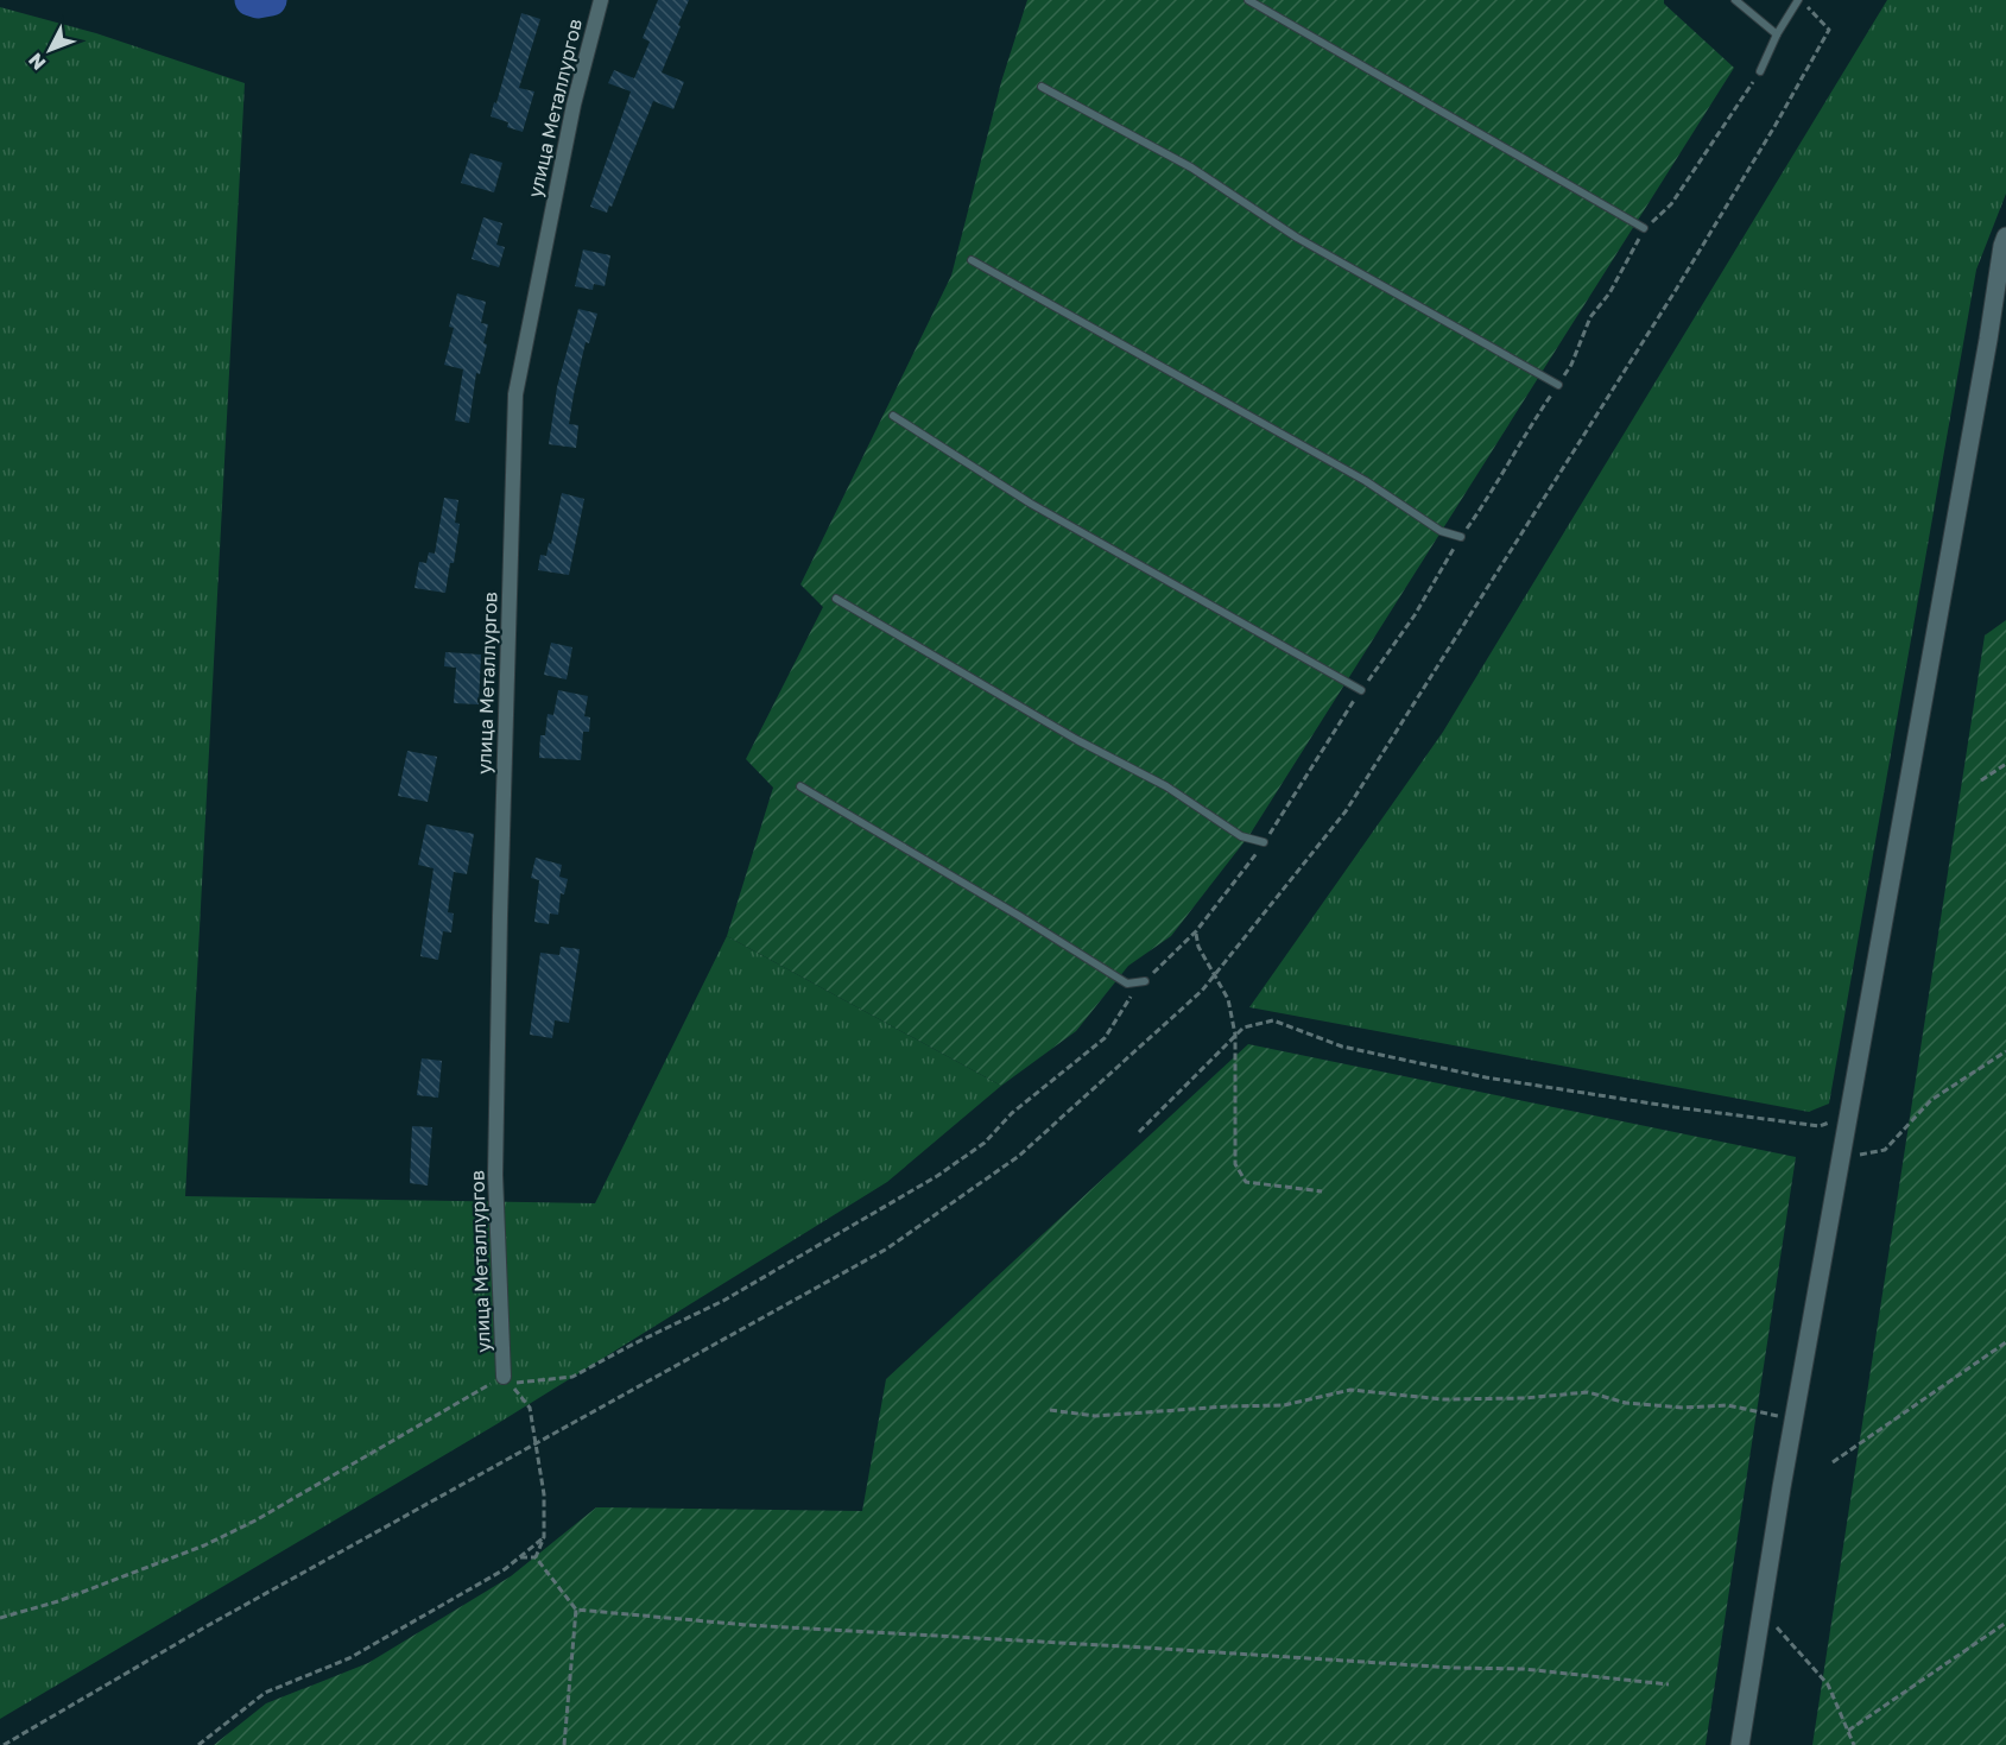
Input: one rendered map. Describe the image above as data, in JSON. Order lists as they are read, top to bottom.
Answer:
{
  "streets": {
    "street": ["улица Металлургов"]
  },
  "north": "bottom left"
}
